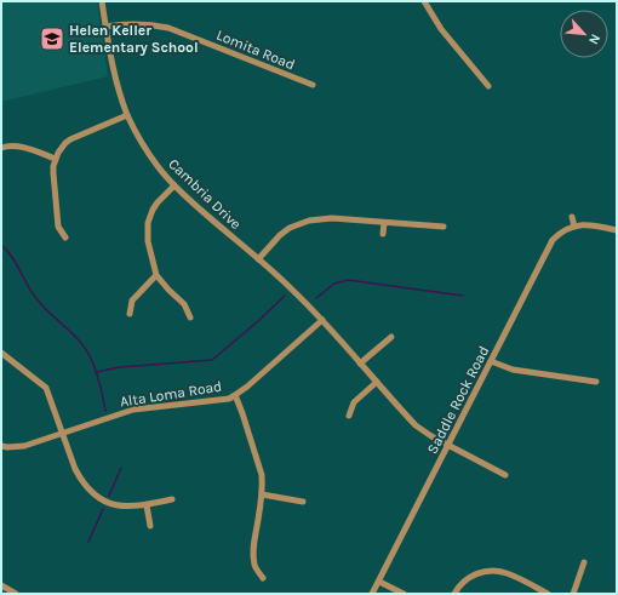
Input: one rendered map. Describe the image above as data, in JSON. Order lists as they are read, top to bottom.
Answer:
{
  "streets": {
    "street": [
      "Lomita Road",
      "Cambria Drive",
      "Alta Loma Road",
      "Saddle Rock Road"
    ]
  },
  "crossings": [
    ["Lomita Road", "Cambria Drive"],
    ["Cambria Drive", "Alta Loma Road"],
    ["Cambria Drive", "Saddle Rock Road"]
  ],
  "places": {
    "school or university": ["Helen Keller Elementary School"]
  },
  "north": "bottom right"
}
